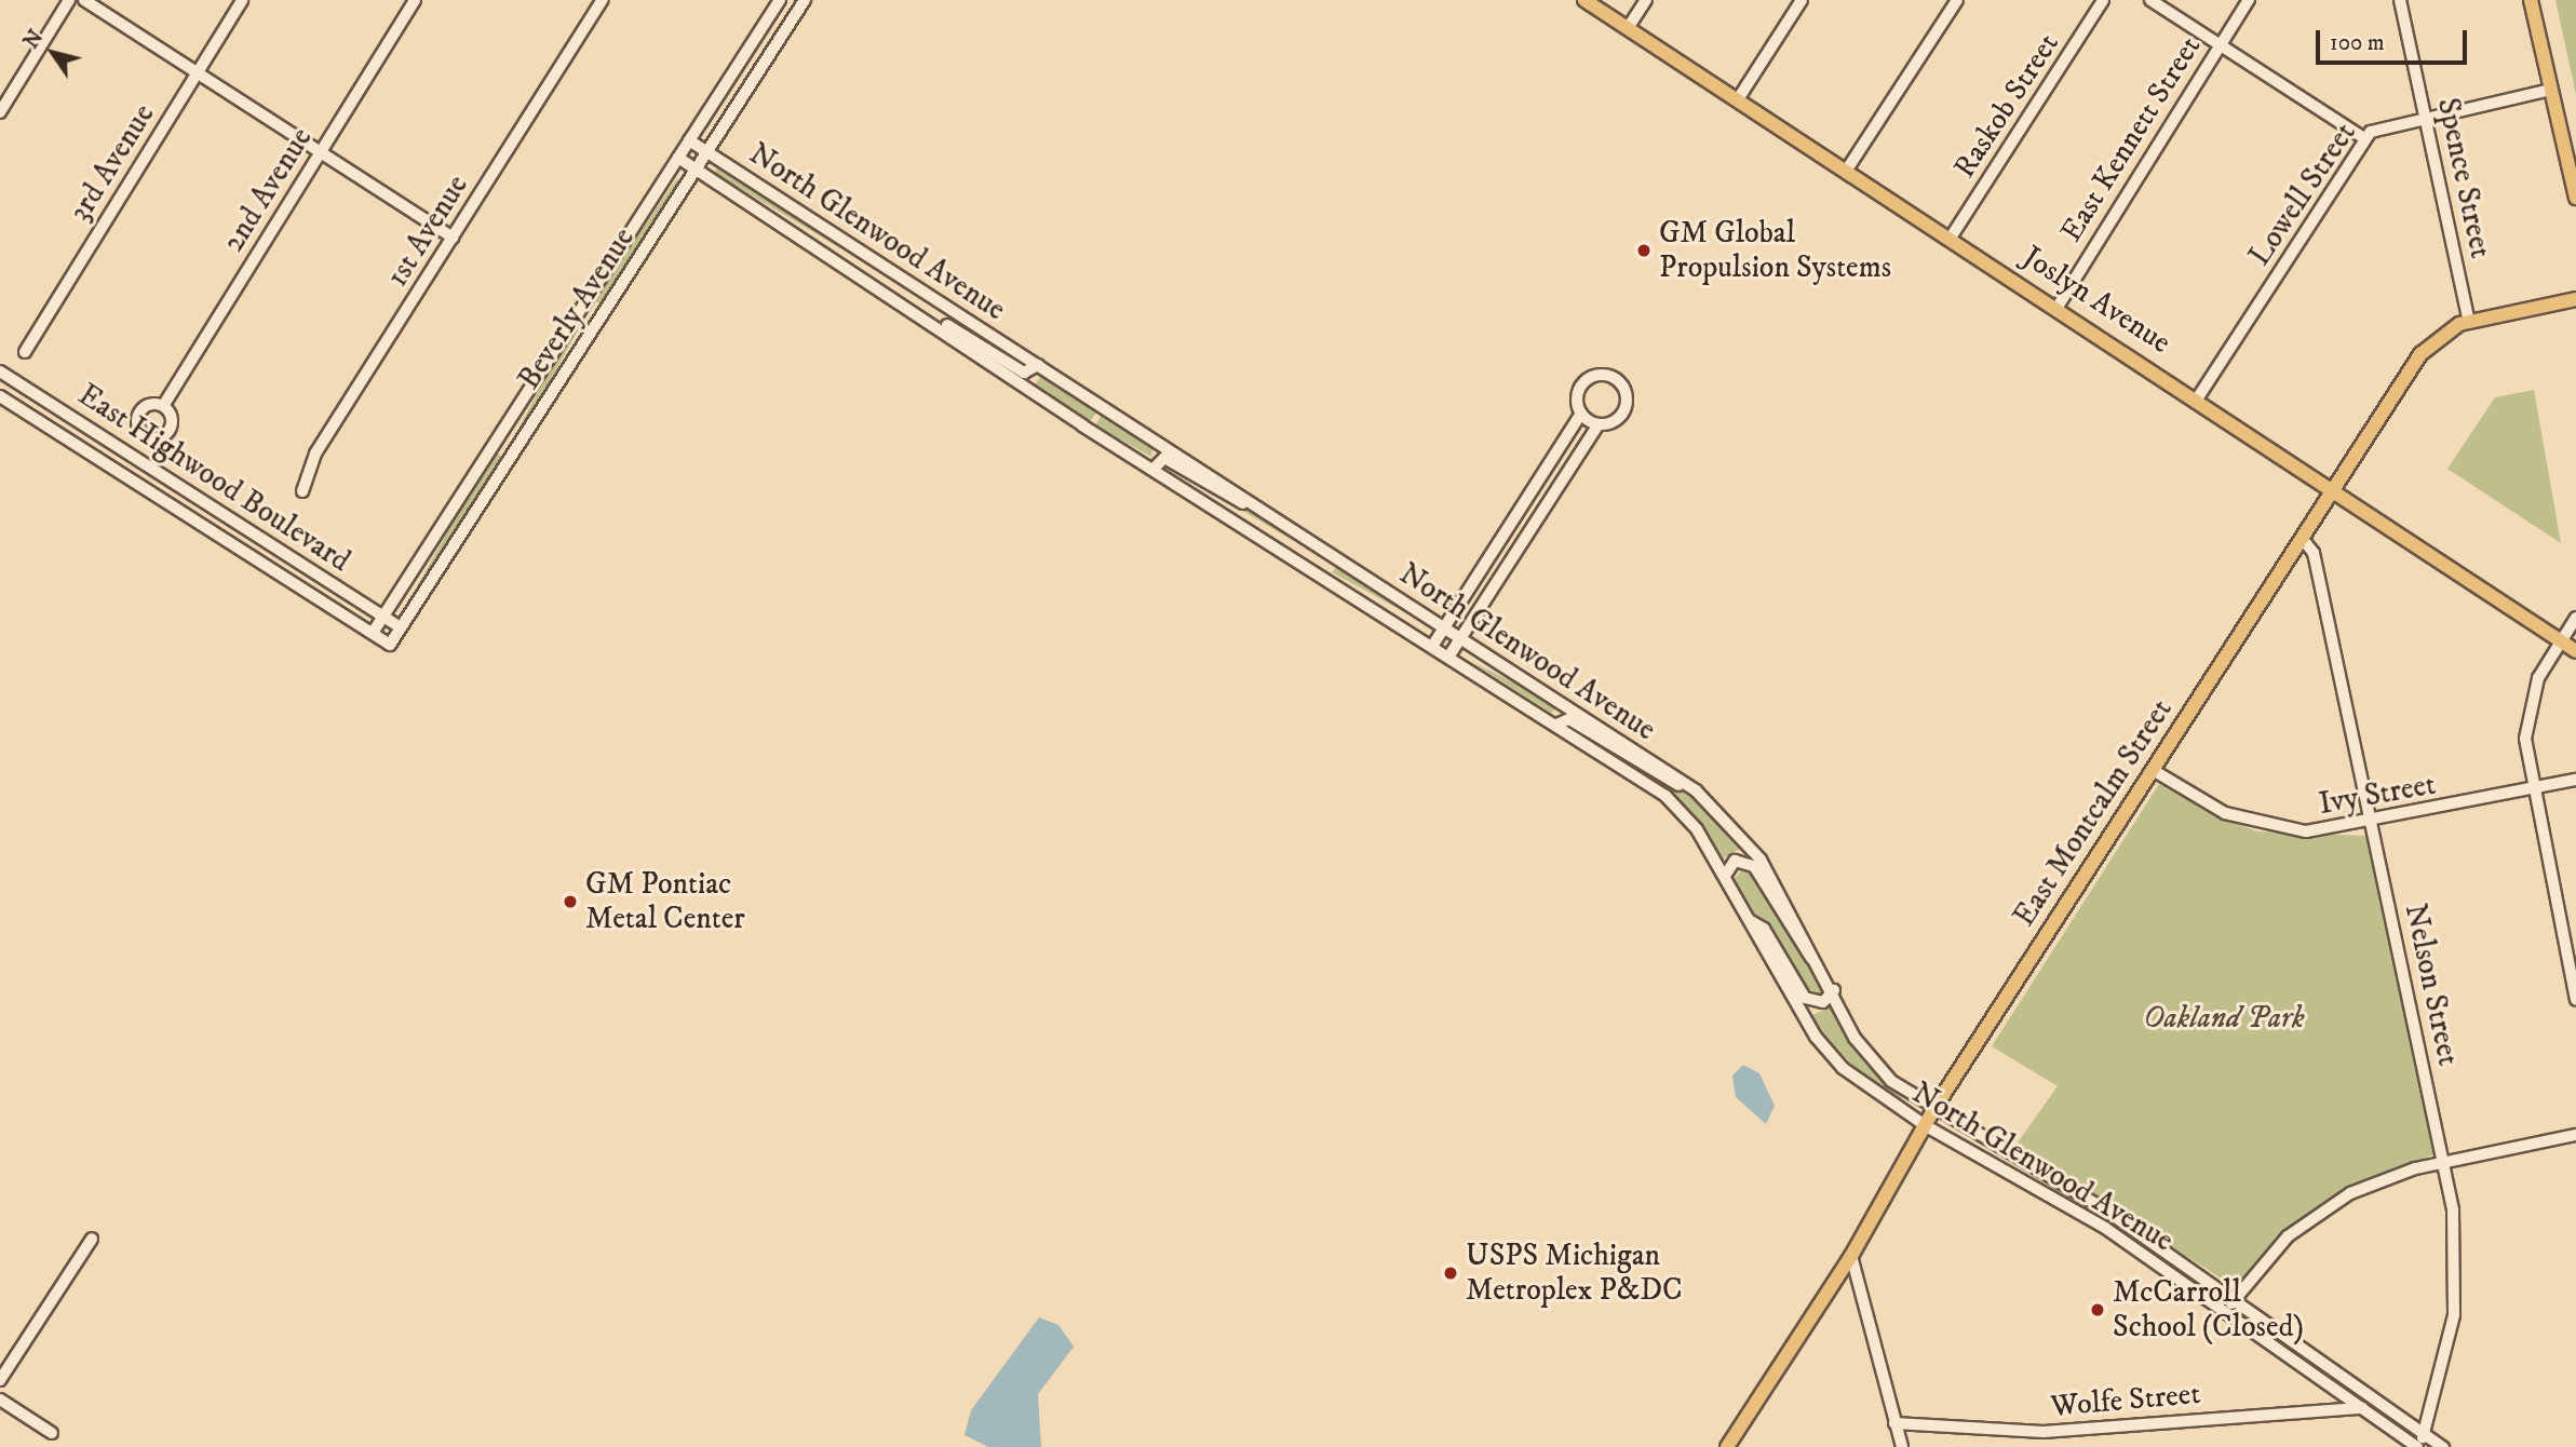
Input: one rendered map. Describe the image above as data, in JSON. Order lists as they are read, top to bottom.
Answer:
{
  "streets": {
    "main road": ["Joslyn Avenue", "East Montcalm Street"],
    "street": [
      "Raskob Street",
      "East Kennett Street",
      "3rd Avenue",
      "Spence Street",
      "2nd Avenue",
      "Lowell Street",
      "1st Avenue",
      "North Glenwood Avenue",
      "Beverly Avenue",
      "East Highwood Boulevard",
      "Ivy Street",
      "Nelson Street",
      "Wolfe Street"
    ]
  },
  "crossings": [
    ["Raskob Street", "Joslyn Avenue"],
    ["East Kennett Street", "Joslyn Avenue"],
    ["Spence Street", "Lowell Street"],
    ["Spence Street", "East Montcalm Street"],
    ["Lowell Street", "Joslyn Avenue"],
    ["North Glenwood Avenue", "Beverly Avenue"],
    ["North Glenwood Avenue", "East Montcalm Street"],
    ["North Glenwood Avenue", "Nelson Street"],
    ["North Glenwood Avenue", "Wolfe Street"],
    ["Joslyn Avenue", "East Montcalm Street"],
    ["Beverly Avenue", "East Highwood Boulevard"],
    ["Ivy Street", "East Montcalm Street"],
    ["Ivy Street", "Nelson Street"],
    ["East Montcalm Street", "Nelson Street"]
  ],
  "parks": ["Oakland Park"],
  "places": [
    "GM Global Propulsion Systems",
    "GM Pontiac Metal Center",
    "USPS Michigan Metroplex P&DC",
    "McCarroll School (Closed)"
  ],
  "scale_bar": "100 m",
  "north": "top left"
}
